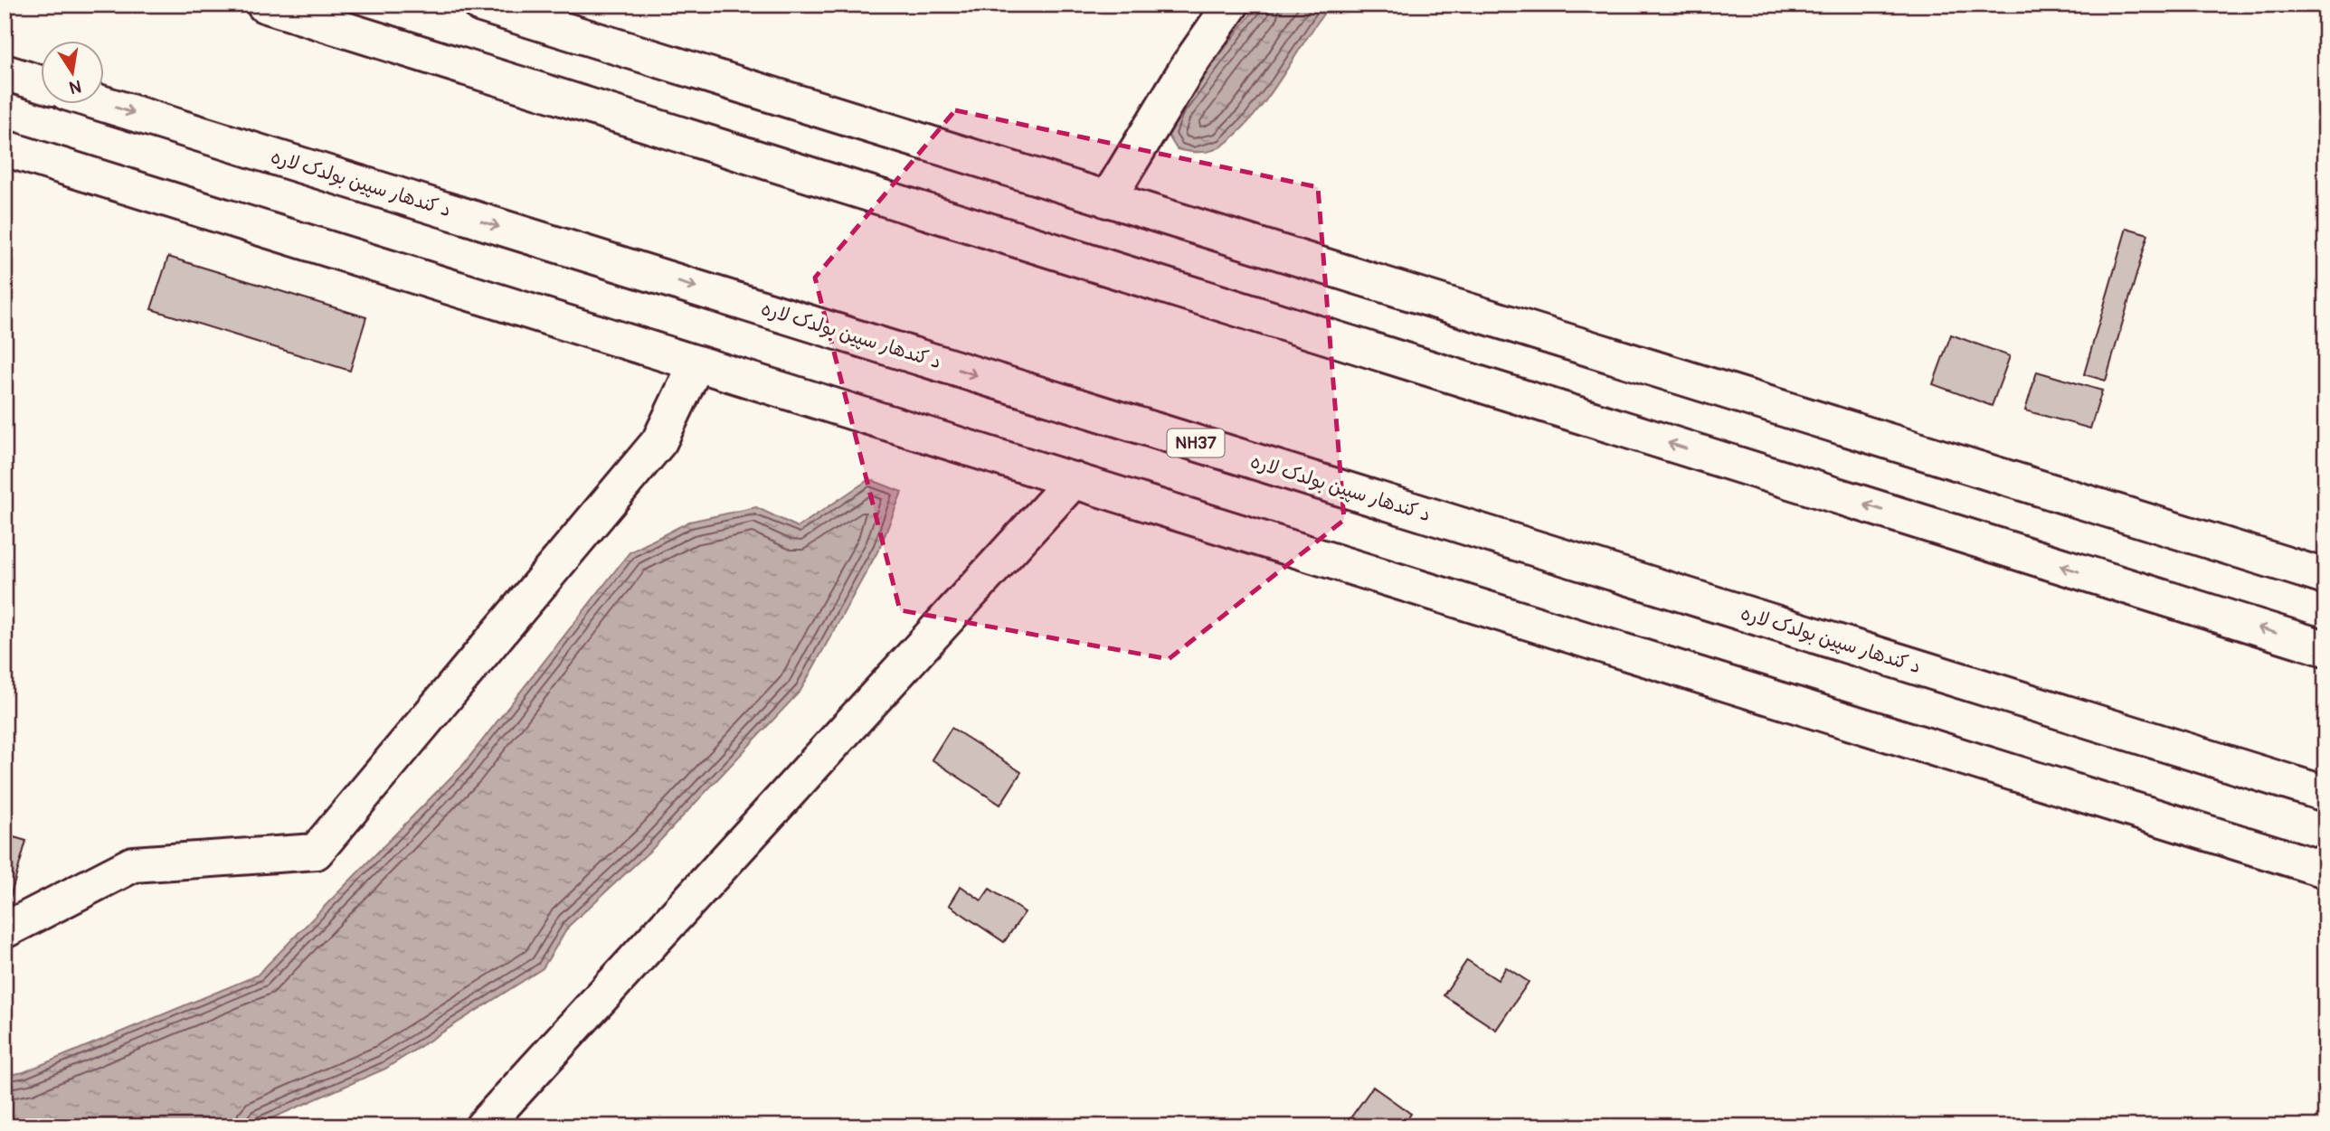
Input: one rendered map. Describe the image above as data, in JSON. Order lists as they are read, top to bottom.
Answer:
{
  "streets": {
    "main road": ["د کندهار سپین بولدک لاره", "NH37"]
  },
  "north": "bottom"
}
